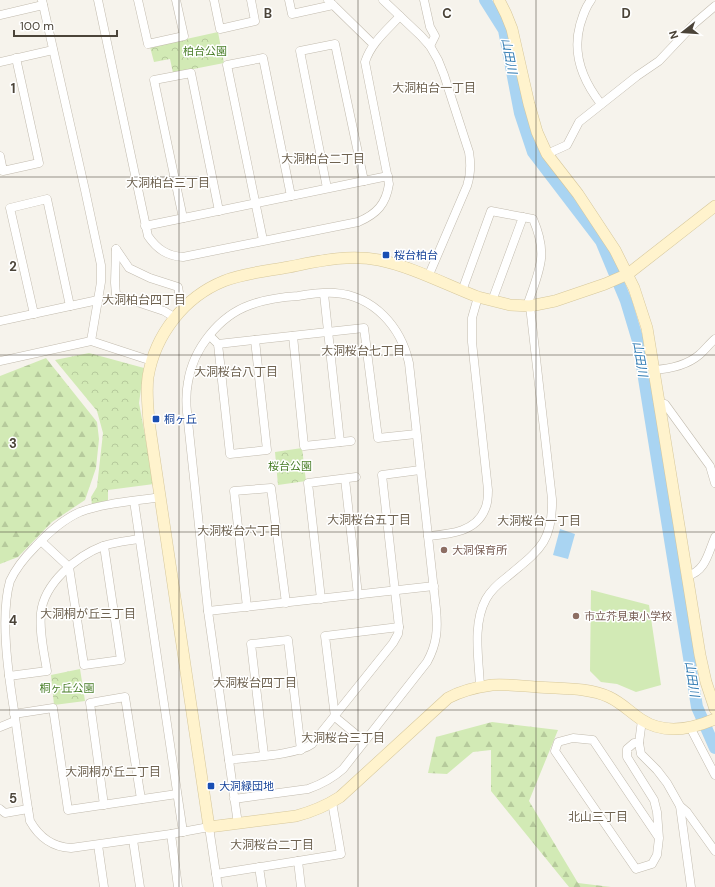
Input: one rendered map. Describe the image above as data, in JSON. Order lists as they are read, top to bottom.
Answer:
{
  "districts": [
    "大洞柏台一丁目",
    "大洞柏台二丁目",
    "大洞柏台三丁目",
    "大洞柏台四丁目",
    "大洞桜台七丁目",
    "大洞桜台八丁目",
    "大洞桜台五丁目",
    "大洞桜台一丁目",
    "大洞桜台六丁目",
    "大洞桐が丘三丁目",
    "大洞桜台四丁目",
    "大洞桜台三丁目",
    "大洞桐が丘二丁目",
    "北山三丁目",
    "大洞桜台二丁目"
  ],
  "water": ["山田川"],
  "parks": ["柏台公園", "桜台公園", "桐ヶ丘公園"],
  "places": {
    "transit": ["桜台柏台", "桐ヶ丘", "大洞緑団地"],
    "other": ["大洞保育所", "市立芥見東小学校"]
  },
  "scale_bar": "100 m",
  "north": "left",
  "grid": {
    "columns": ["B", "C", "D"],
    "rows": [
      "1",
      "2",
      "3",
      "4",
      "5"
    ]
  }
}
